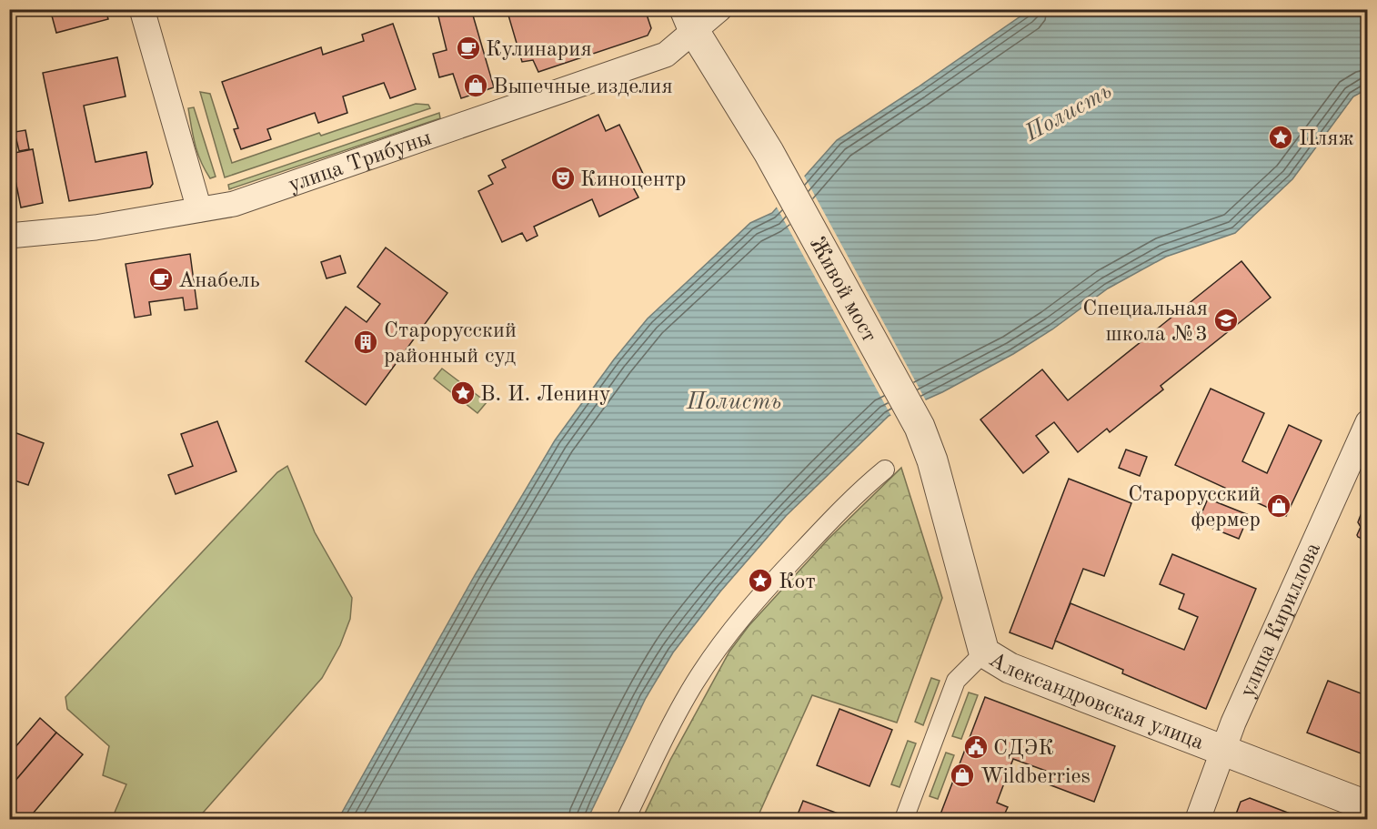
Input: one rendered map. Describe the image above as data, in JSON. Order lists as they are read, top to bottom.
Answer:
{
  "streets": {
    "street": [
      "улица Трибуны",
      "Живой мост",
      "улица Кириллова",
      "Александровская улица"
    ]
  },
  "crossings": [
    ["улица Трибуны", "Живой мост"],
    ["Живой мост", "Александровская улица"],
    ["улица Кириллова", "Александровская улица"]
  ],
  "water": ["Полисть"],
  "places": {
    "cafe": ["Кулинария", "Анабель"],
    "shop": ["Выпечные изделия", "Старорусский фермер", "Wildberries"],
    "place": ["Пляж", "В. И. Ленину", "Кот"],
    "theatre": ["Киноцентр"],
    "school or university": ["Специальная школа №3"],
    "building": ["Старорусский районный суд"],
    "public building": ["СДЭК"]
  }
}
